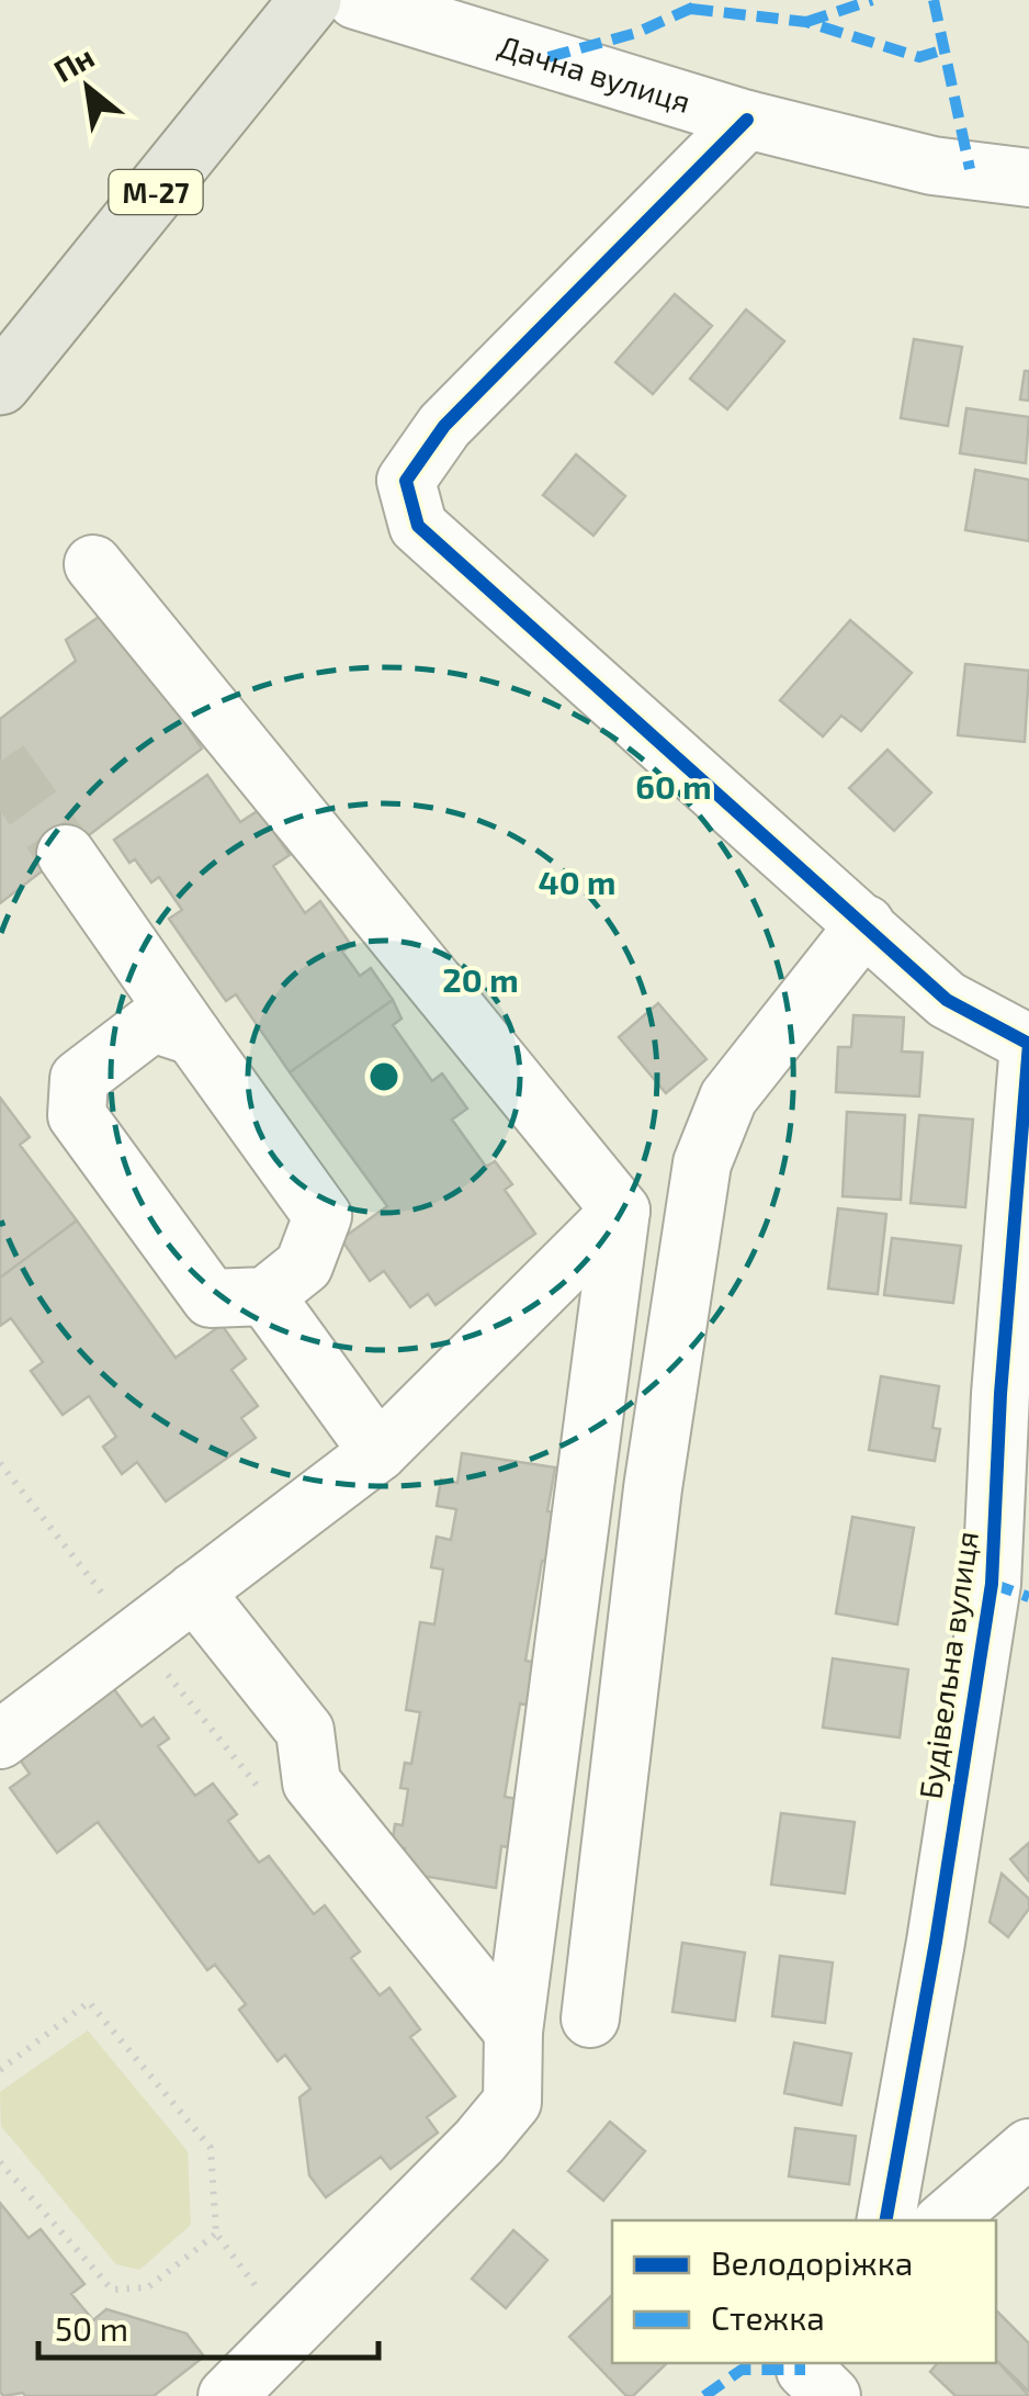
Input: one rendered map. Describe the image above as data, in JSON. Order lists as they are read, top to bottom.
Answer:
{
  "streets": {
    "main road": ["М-27"],
    "street": ["Дачна вулиця", "Будівельна вулиця"]
  },
  "legend": ["Велодоріжка", "Стежка"],
  "scale_bar": "50 m",
  "north": "top left",
  "rings": ["60 m", "40 m", "20 m"]
}
